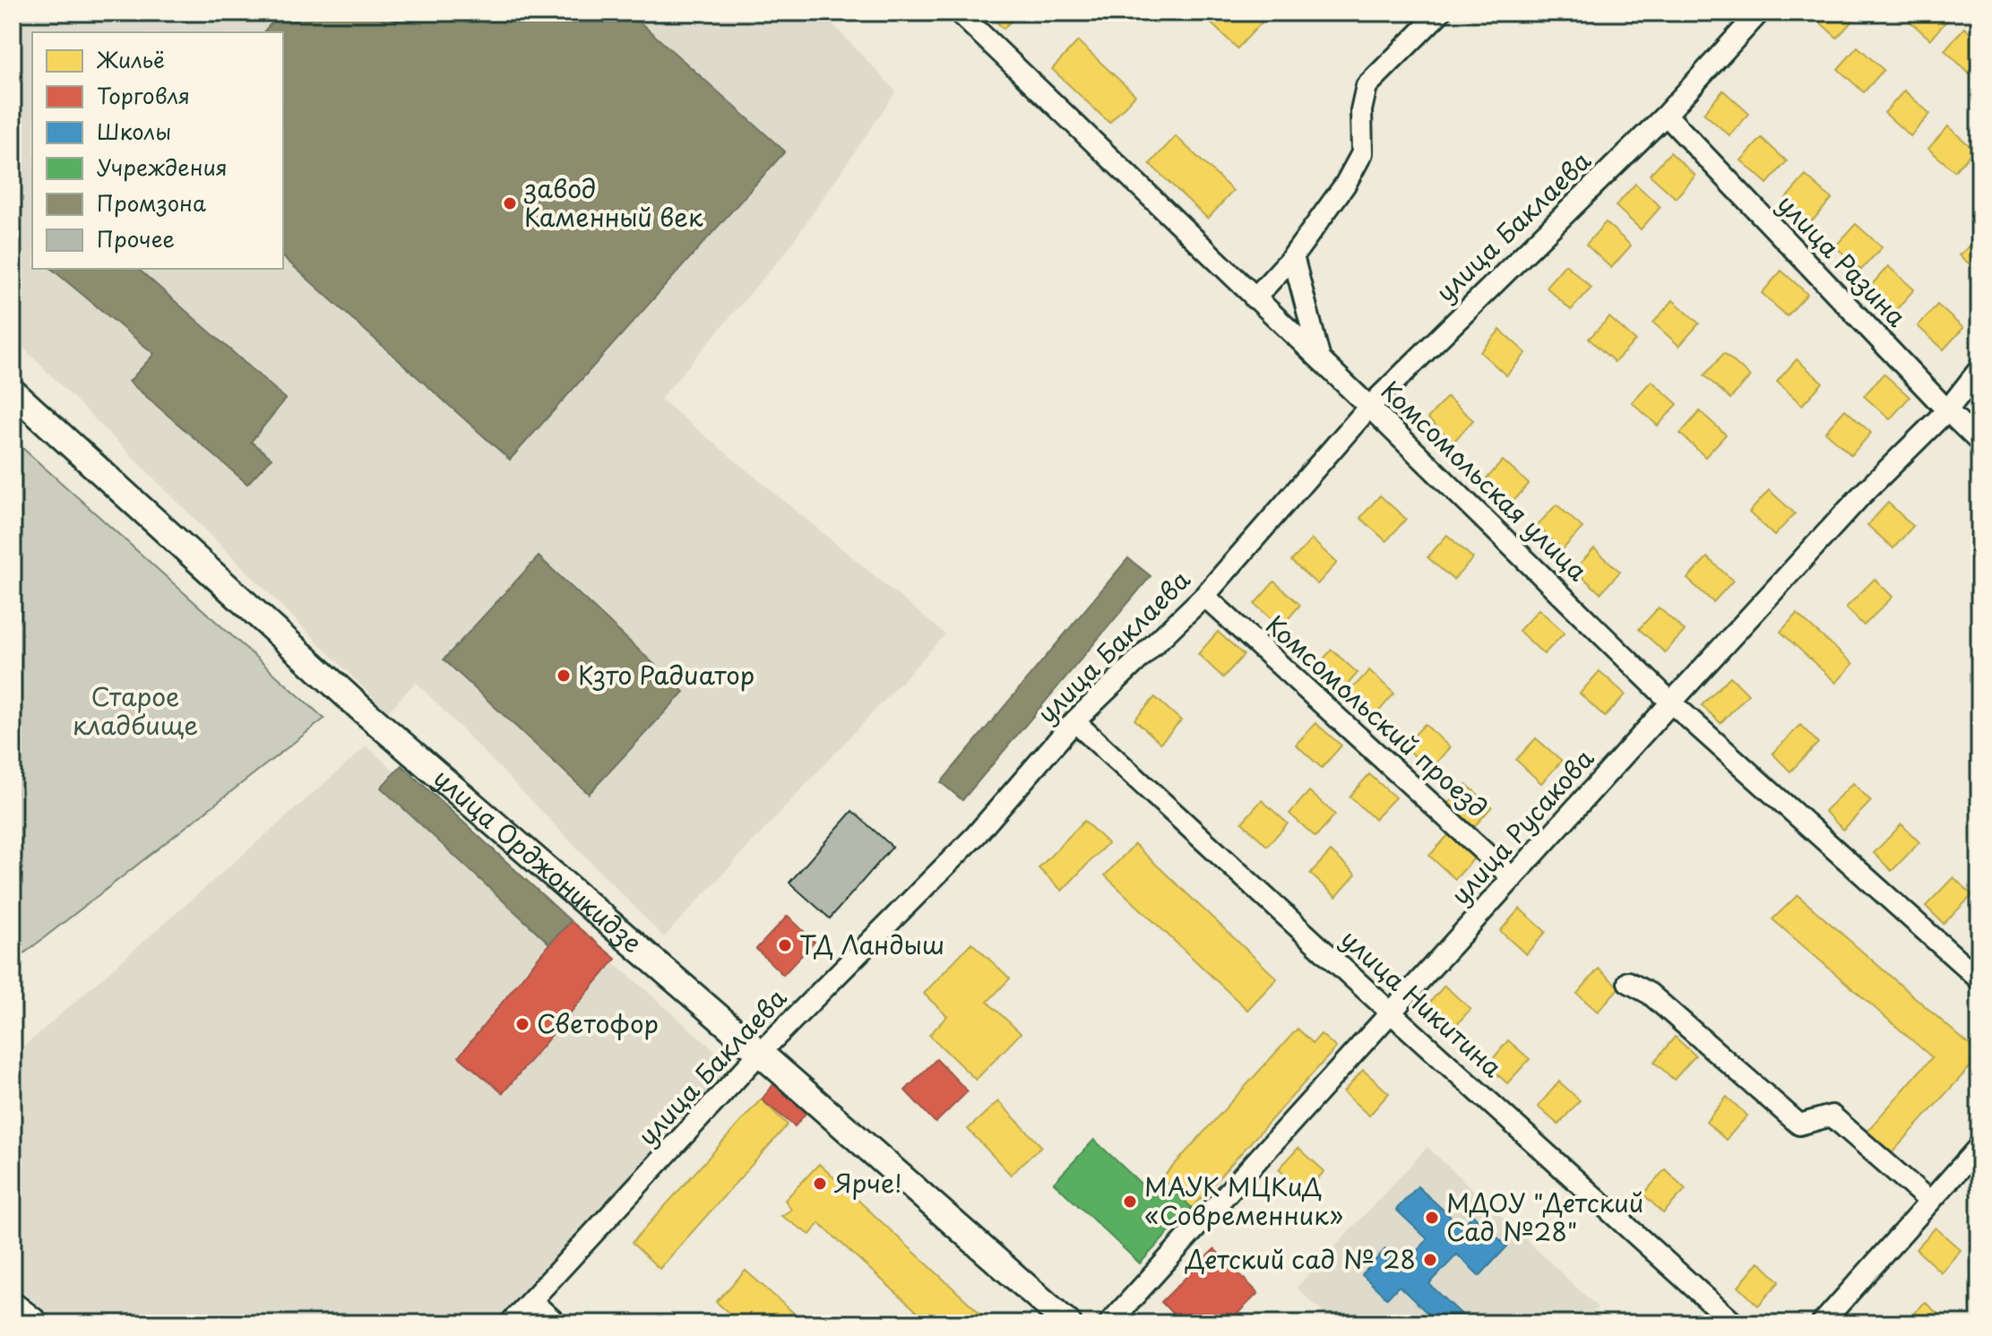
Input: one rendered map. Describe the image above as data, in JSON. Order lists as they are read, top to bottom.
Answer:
{
  "streets": {
    "main road": ["улица Орджоникидзе"],
    "street": [
      "улица Баклаева",
      "улица Разина",
      "Комсомольская улица",
      "Комсомольский проезд",
      "улица Русакова",
      "улица Никитина"
    ]
  },
  "crossings": [
    ["улица Баклаева", "улица Разина"],
    ["улица Баклаева", "Комсомольская улица"],
    ["улица Баклаева", "Комсомольский проезд"],
    ["улица Баклаева", "улица Орджоникидзе"],
    ["улица Баклаева", "улица Никитина"],
    ["улица Разина", "улица Русакова"],
    ["Комсомольская улица", "улица Русакова"],
    ["Комсомольский проезд", "улица Русакова"],
    ["улица Русакова", "улица Никитина"]
  ],
  "parks": ["Старое кладбище"],
  "places": [
    "завод Каменный век",
    "Кзто Радиатор",
    "ТД Ландыш",
    "Светофор",
    "Ярче!",
    "МАУК МЦКиД «Современник»",
    "МДОУ \"Детский Сад №28\"",
    "Детский сад № 28"
  ],
  "legend": [
    "Жильё",
    "Торговля",
    "Школы",
    "Учреждения",
    "Промзона",
    "Прочее"
  ]
}
